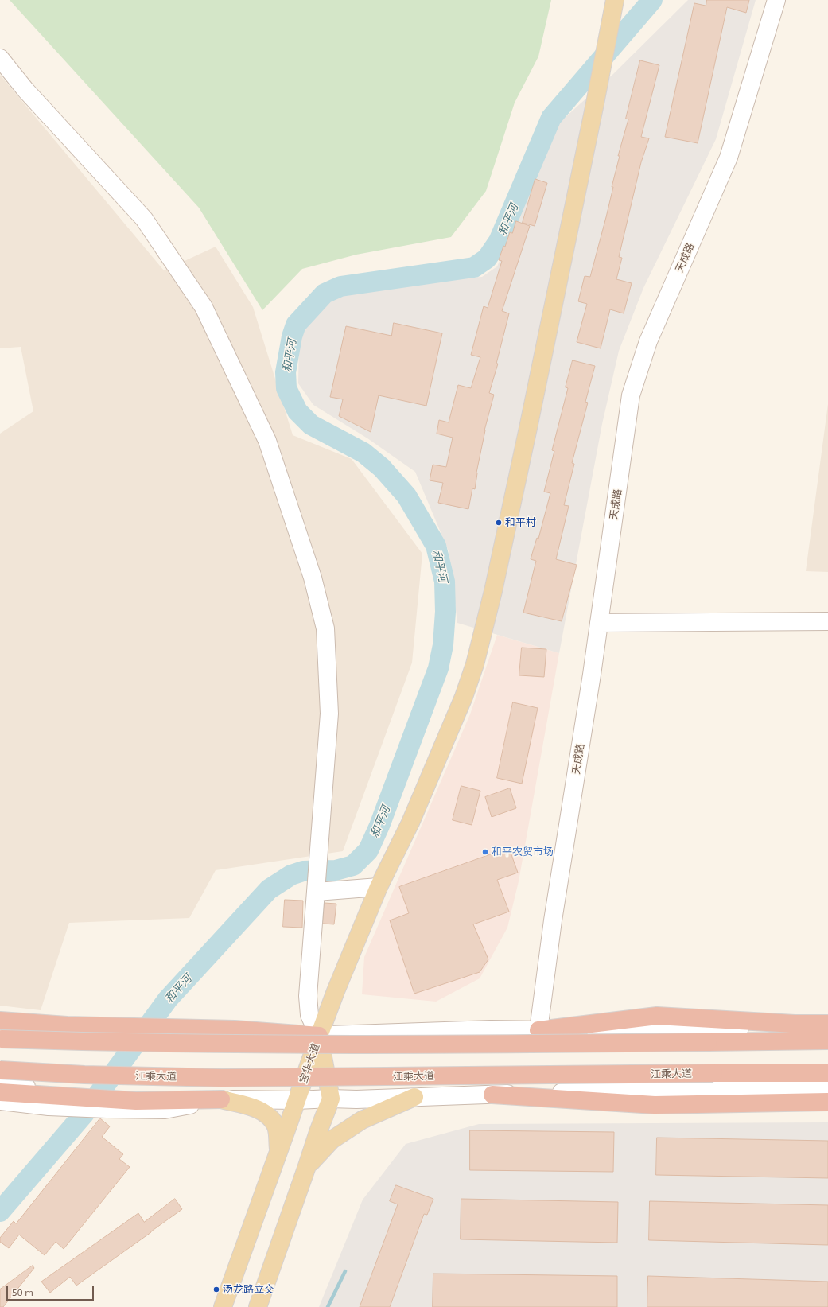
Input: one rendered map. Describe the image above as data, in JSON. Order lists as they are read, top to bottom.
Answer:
{
  "streets": {
    "highway": ["江乘大道"],
    "main road": ["宝华大道"],
    "street": ["天成路"]
  },
  "water": ["和平河"],
  "places": ["和平村", "和平农贸市场", "汤龙路立交"],
  "scale_bar": "50 m"
}
